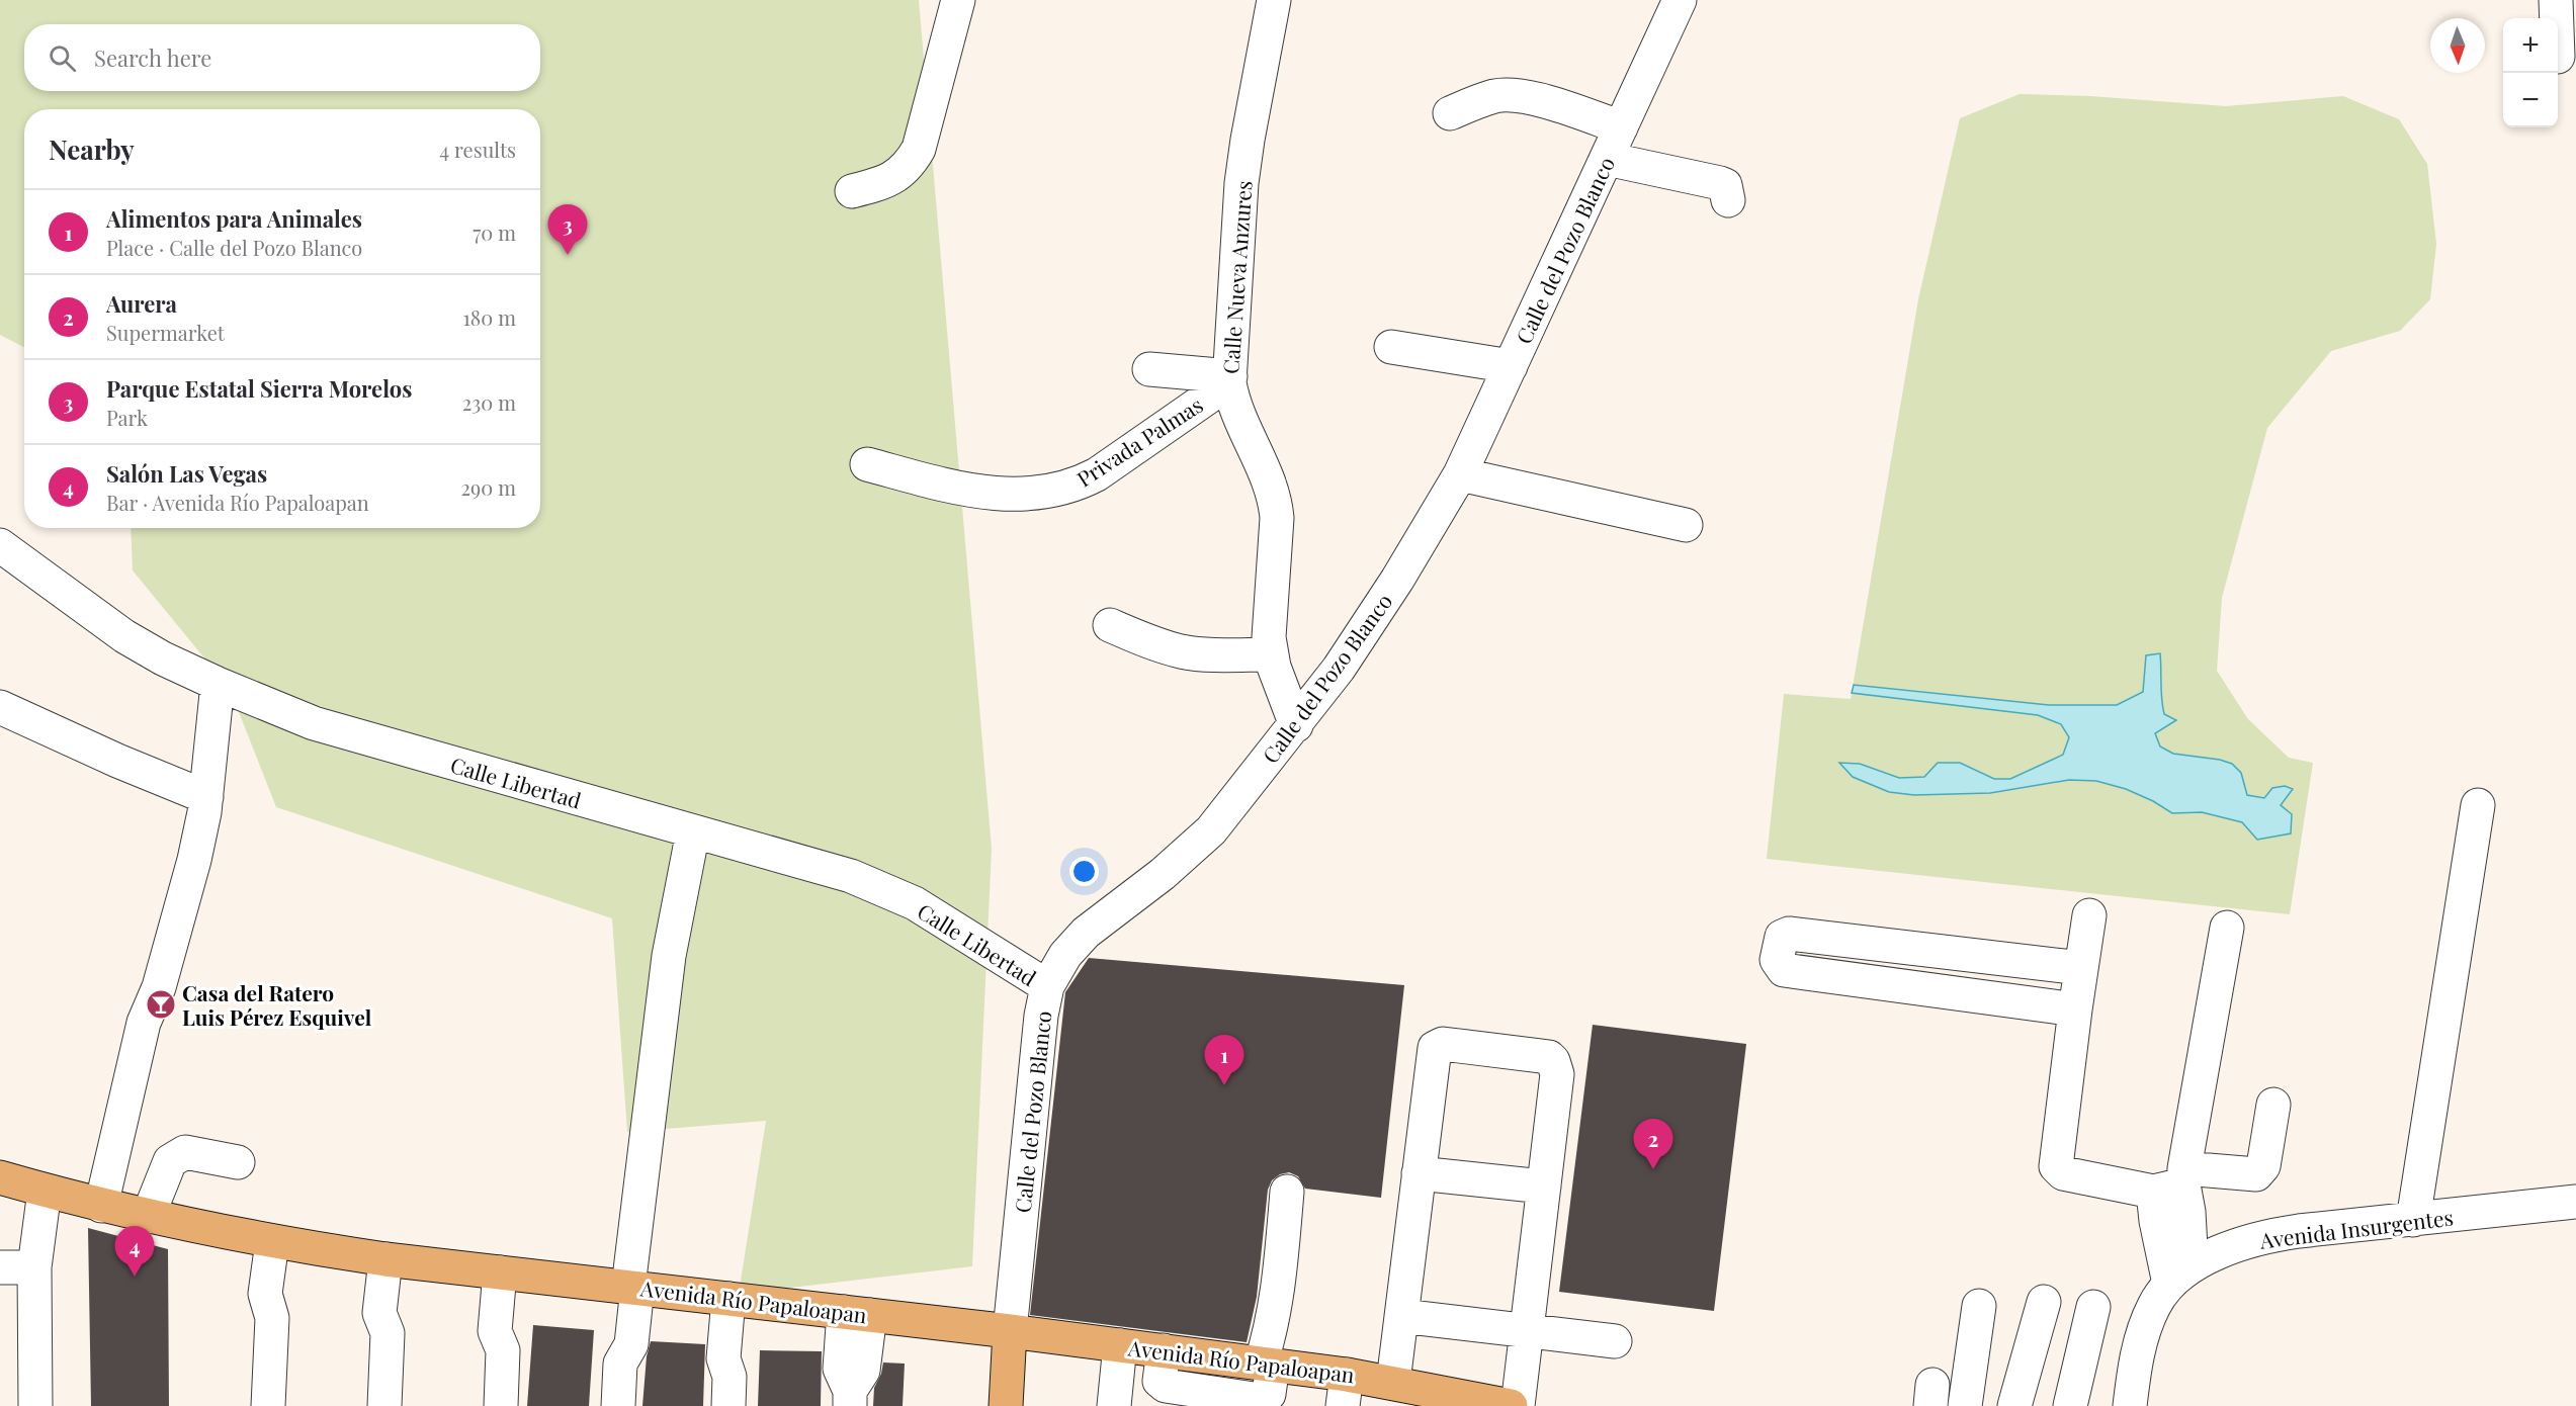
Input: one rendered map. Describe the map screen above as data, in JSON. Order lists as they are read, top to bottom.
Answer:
{
  "streets": {
    "main road": ["Avenida Río Papaloapan"],
    "street": [
      "Calle del Pozo Blanco",
      "Calle Nueva Anzures",
      "Privada Palmas",
      "Calle Libertad",
      "Avenida Insurgentes"
    ]
  },
  "crossings": [
    ["Calle del Pozo Blanco", "Calle Nueva Anzures"],
    ["Calle del Pozo Blanco", "Calle Libertad"],
    ["Calle del Pozo Blanco", "Avenida Río Papaloapan"],
    ["Calle Nueva Anzures", "Privada Palmas"]
  ],
  "places": {
    "bar": ["Casa del Ratero Luis Pérez Esquivel"]
  },
  "north": "bottom",
  "page": {
    "map_buttons": ["+", "−"],
    "search": "Search here",
    "heading": ["Nearby", "4 results"],
    "list": [
      {
        "mark": "1",
        "name": "Alimentos para Animales",
        "note": "Place · Calle del Pozo Blanco",
        "value": "70 m"
      },
      {
        "mark": "2",
        "name": "Aurera",
        "note": "Supermarket",
        "value": "180 m"
      },
      {
        "mark": "3",
        "name": "Parque Estatal Sierra Morelos",
        "note": "Park",
        "value": "230 m"
      },
      {
        "mark": "4",
        "name": "Salón Las Vegas",
        "note": "Bar · Avenida Río Papaloapan",
        "value": "290 m"
      }
    ],
    "pins": [
      "3",
      "1",
      "2",
      "4"
    ]
  }
}
